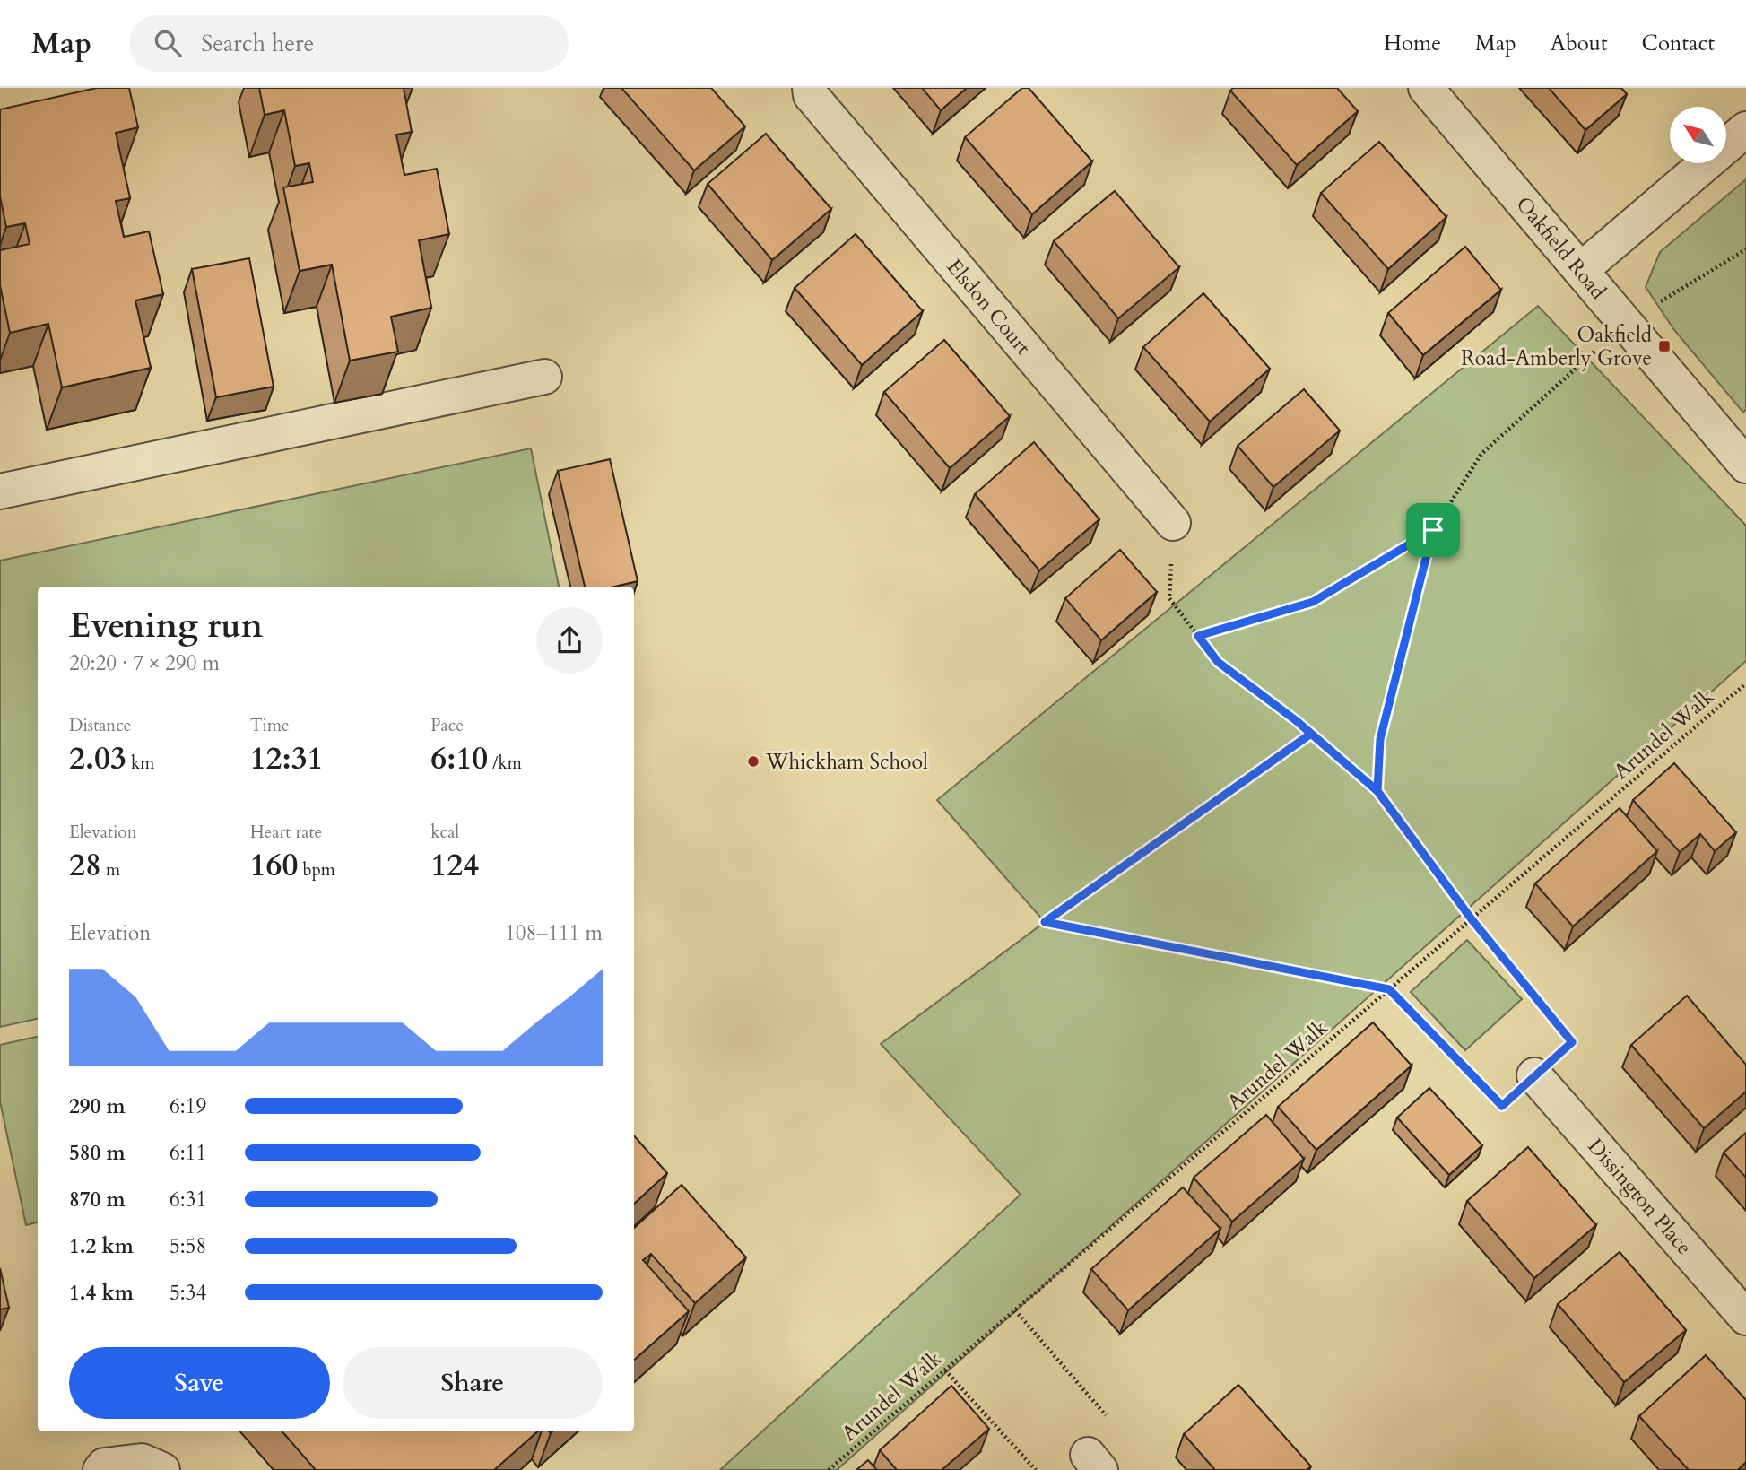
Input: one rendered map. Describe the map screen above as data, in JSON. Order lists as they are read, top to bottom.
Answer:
{
  "streets": {
    "street": ["Oakfield Road", "Elsdon Court", "Dissington Place"],
    "path": ["Arundel Walk"]
  },
  "places": {
    "transit": ["Oakfield Road-Amberly Grove"],
    "other": ["Whickham School"]
  },
  "north": "top left",
  "page": {
    "header": "Map",
    "search": "Search here",
    "nav": [
      "Home",
      "Map",
      "About",
      "Contact"
    ],
    "heading": ["Evening run", "20:20 · 7 × 290 m"],
    "stats": [
      ["Distance", "2.03 km"],
      ["Time", "12:31"],
      ["Pace", "6:10 /km"],
      ["Elevation", "28 m"],
      ["Heart rate", "160 bpm"],
      ["kcal", "124"]
    ],
    "chart": ["Elevation", "108–111 m"],
    "list": [
      {
        "name": "290 m",
        "note": "6:19"
      },
      {
        "name": "580 m",
        "note": "6:11"
      },
      {
        "name": "870 m",
        "note": "6:31"
      },
      {
        "name": "1.2 km",
        "note": "5:58"
      },
      {
        "name": "1.4 km",
        "note": "5:34"
      }
    ],
    "buttons": ["Save", "Share"]
  }
}
